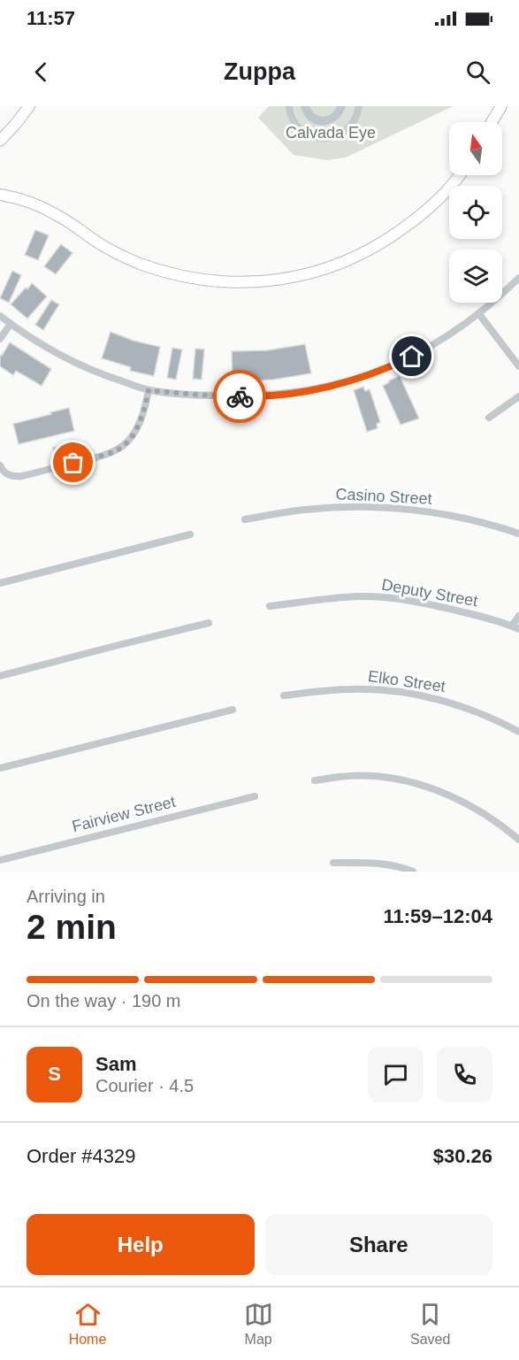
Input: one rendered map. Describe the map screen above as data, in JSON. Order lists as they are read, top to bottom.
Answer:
{
  "streets": {
    "street": [
      "Casino Street",
      "Deputy Street",
      "Elko Street",
      "Fairview Street"
    ]
  },
  "parks": ["Calvada Eye"],
  "north": "top",
  "page": {
    "status": "11:57",
    "header": "Zuppa",
    "heading": ["2 min", "Arriving in", "11:59–12:04"],
    "panel": [
      "Sam",
      "Courier · 4.5",
      "Order #4329",
      "$30.26"
    ],
    "bar": "On the way · 190 m",
    "round": "S",
    "buttons": ["Help", "Share"],
    "tabs": ["Home", "Map", "Saved"]
  }
}
